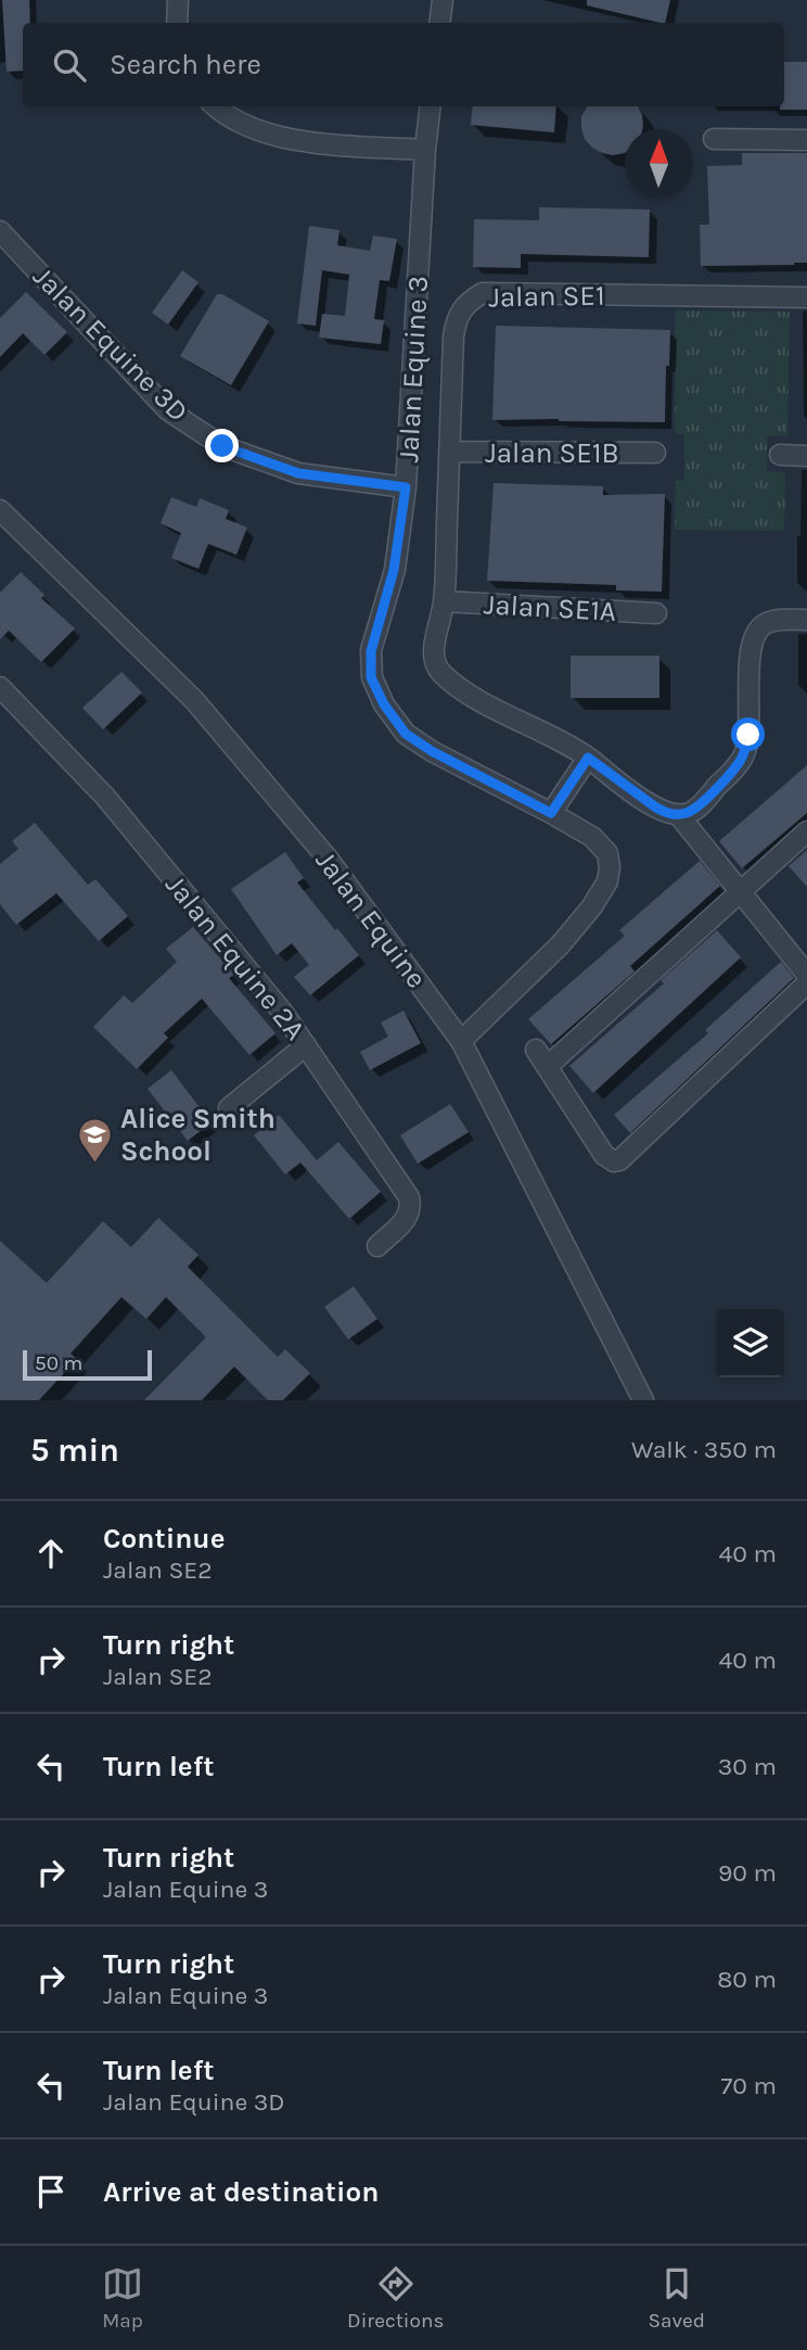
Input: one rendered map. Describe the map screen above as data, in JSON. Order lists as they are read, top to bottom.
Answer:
{
  "streets": {
    "street": [
      "Jalan SE1",
      "Jalan Equine 3D",
      "Jalan Equine 3",
      "Jalan SE1B",
      "Jalan SE1A",
      "Jalan Equine",
      "Jalan Equine 2A"
    ]
  },
  "crossings": [
    ["Jalan SE1", "Jalan SE1B"],
    ["Jalan SE1", "Jalan SE1A"],
    ["Jalan Equine 3D", "Jalan Equine 3"],
    ["Jalan Equine 3", "Jalan Equine"]
  ],
  "places": {
    "school or university": ["Alice Smith School"]
  },
  "scale_bar": "50 m",
  "north": "top",
  "page": {
    "search": "Search here",
    "scale": "50 m",
    "heading": ["5 min", "Walk · 350 m"],
    "list": [
      ["Continue", "Jalan SE2", "40 m"],
      ["Turn right", "Jalan SE2", "40 m"],
      ["Turn left", "30 m"],
      ["Turn right", "Jalan Equine 3", "90 m"],
      ["Turn right", "Jalan Equine 3", "80 m"],
      ["Turn left", "Jalan Equine 3D", "70 m"],
      "Arrive at destination"
    ],
    "nav": ["Map", "Directions", "Saved"]
  }
}
